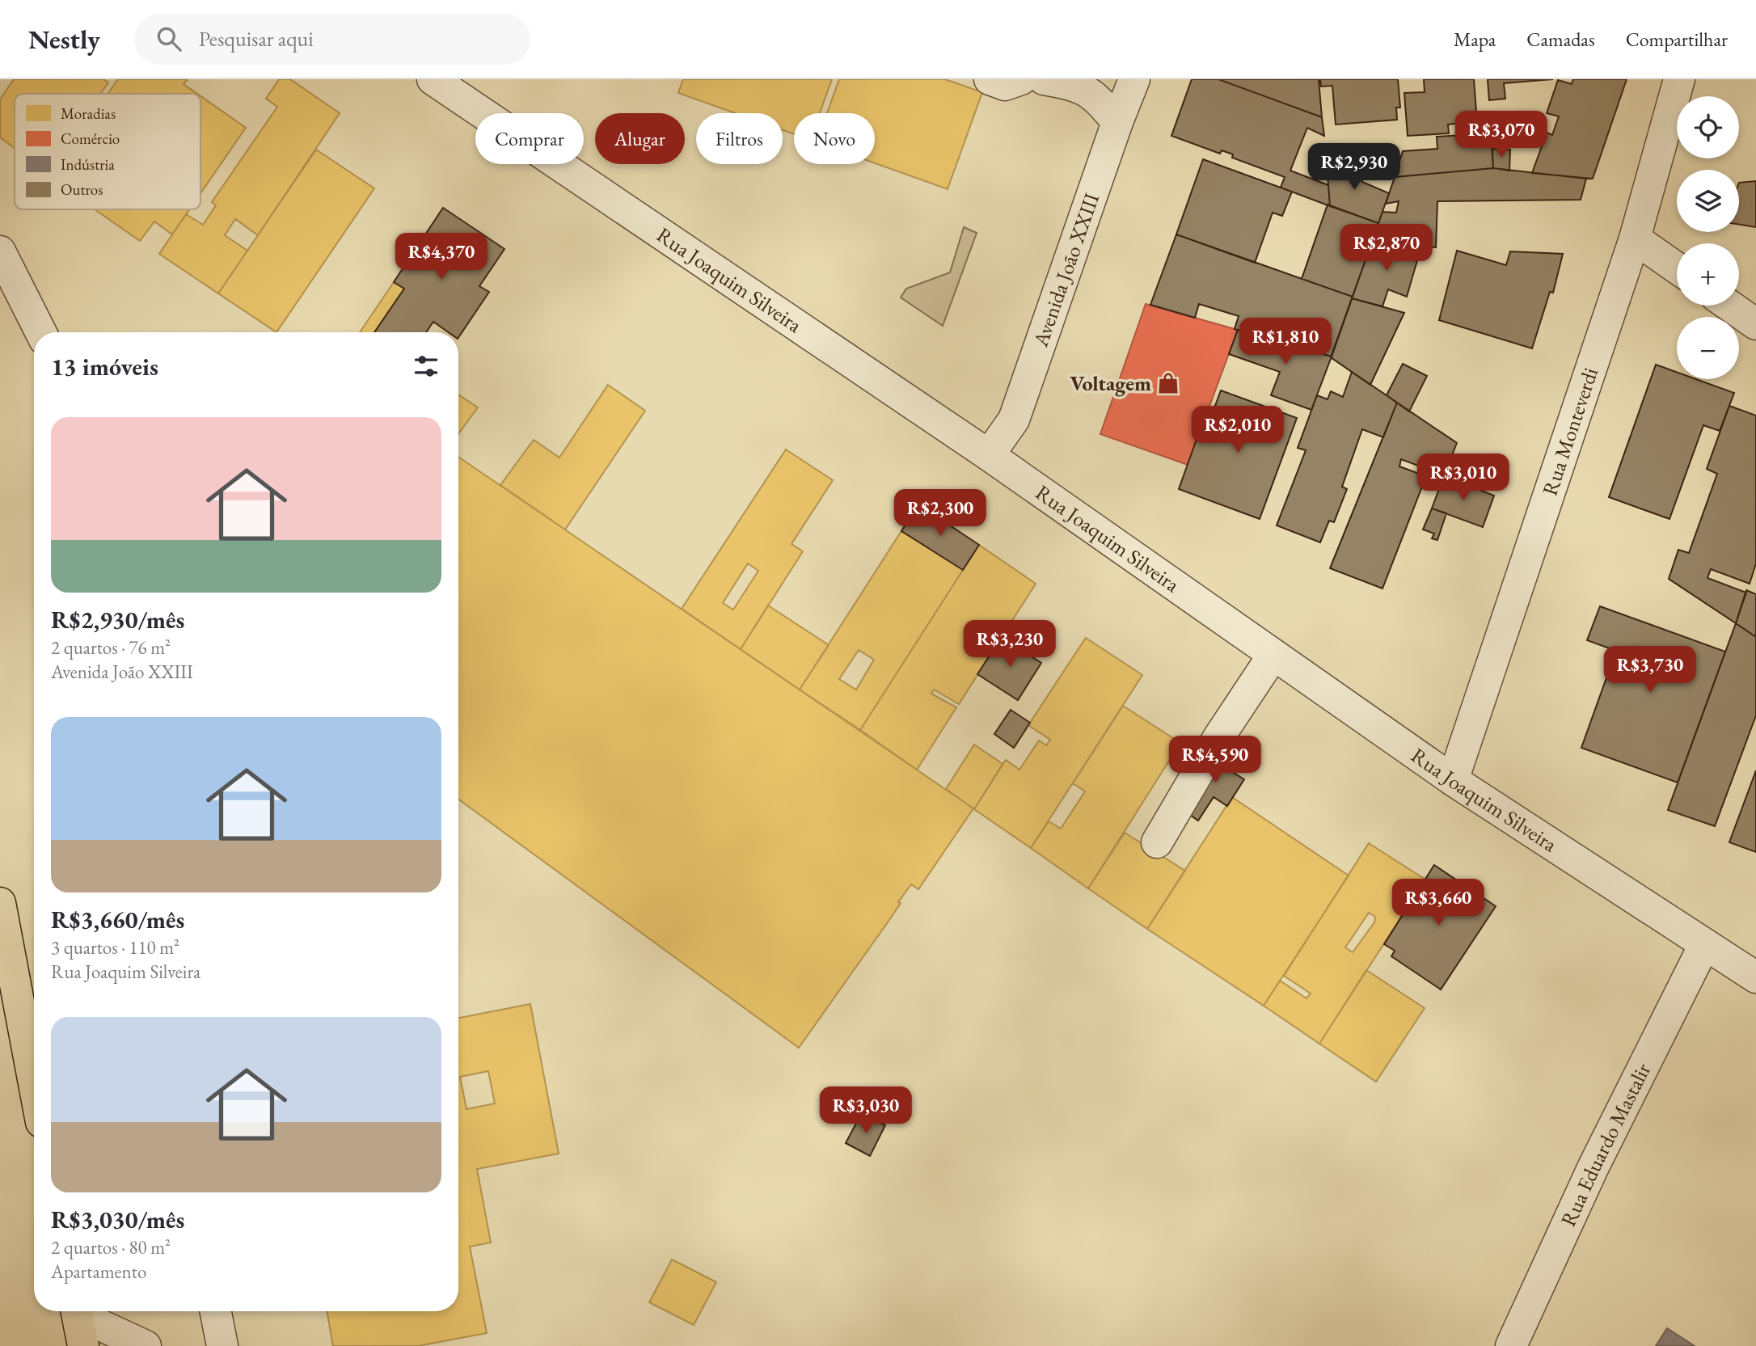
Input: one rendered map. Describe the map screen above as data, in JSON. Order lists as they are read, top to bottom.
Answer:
{
  "streets": {
    "street": [
      "Avenida João XXIII",
      "Rua Joaquim Silveira",
      "Rua Monteverdi",
      "Rua Eduardo Mastalir"
    ]
  },
  "crossings": [
    ["Avenida João XXIII", "Rua Joaquim Silveira"],
    ["Rua Joaquim Silveira", "Rua Monteverdi"],
    ["Rua Joaquim Silveira", "Rua Eduardo Mastalir"]
  ],
  "places": {
    "shop": ["Voltagem"]
  },
  "legend": [
    "Moradias",
    "Comércio",
    "Indústria",
    "Outros"
  ],
  "page": {
    "header": "Nestly",
    "search": "Pesquisar aqui",
    "nav": ["Mapa", "Camadas", "Compartilhar"],
    "map_buttons": ["+", "−"],
    "price": [
      "R$3,070",
      "R$2,930",
      "R$2,870",
      "R$4,370",
      "R$1,810",
      "R$2,010",
      "R$3,010",
      "R$2,300",
      "R$3,230",
      "R$3,730",
      "R$4,590",
      "R$3,660",
      "R$3,030"
    ],
    "chip": [
      "Comprar",
      "Alugar",
      "Filtros",
      "Novo"
    ],
    "heading": "13 imóveis",
    "list": [
      {
        "name": "R$2,930/mês",
        "note": "2 quartos · 76 m² · Avenida João XXIII"
      },
      {
        "name": "R$3,660/mês",
        "note": "3 quartos · 110 m² · Rua Joaquim Silveira"
      },
      {
        "name": "R$3,030/mês",
        "note": "2 quartos · 80 m² · Apartamento"
      }
    ]
  }
}
